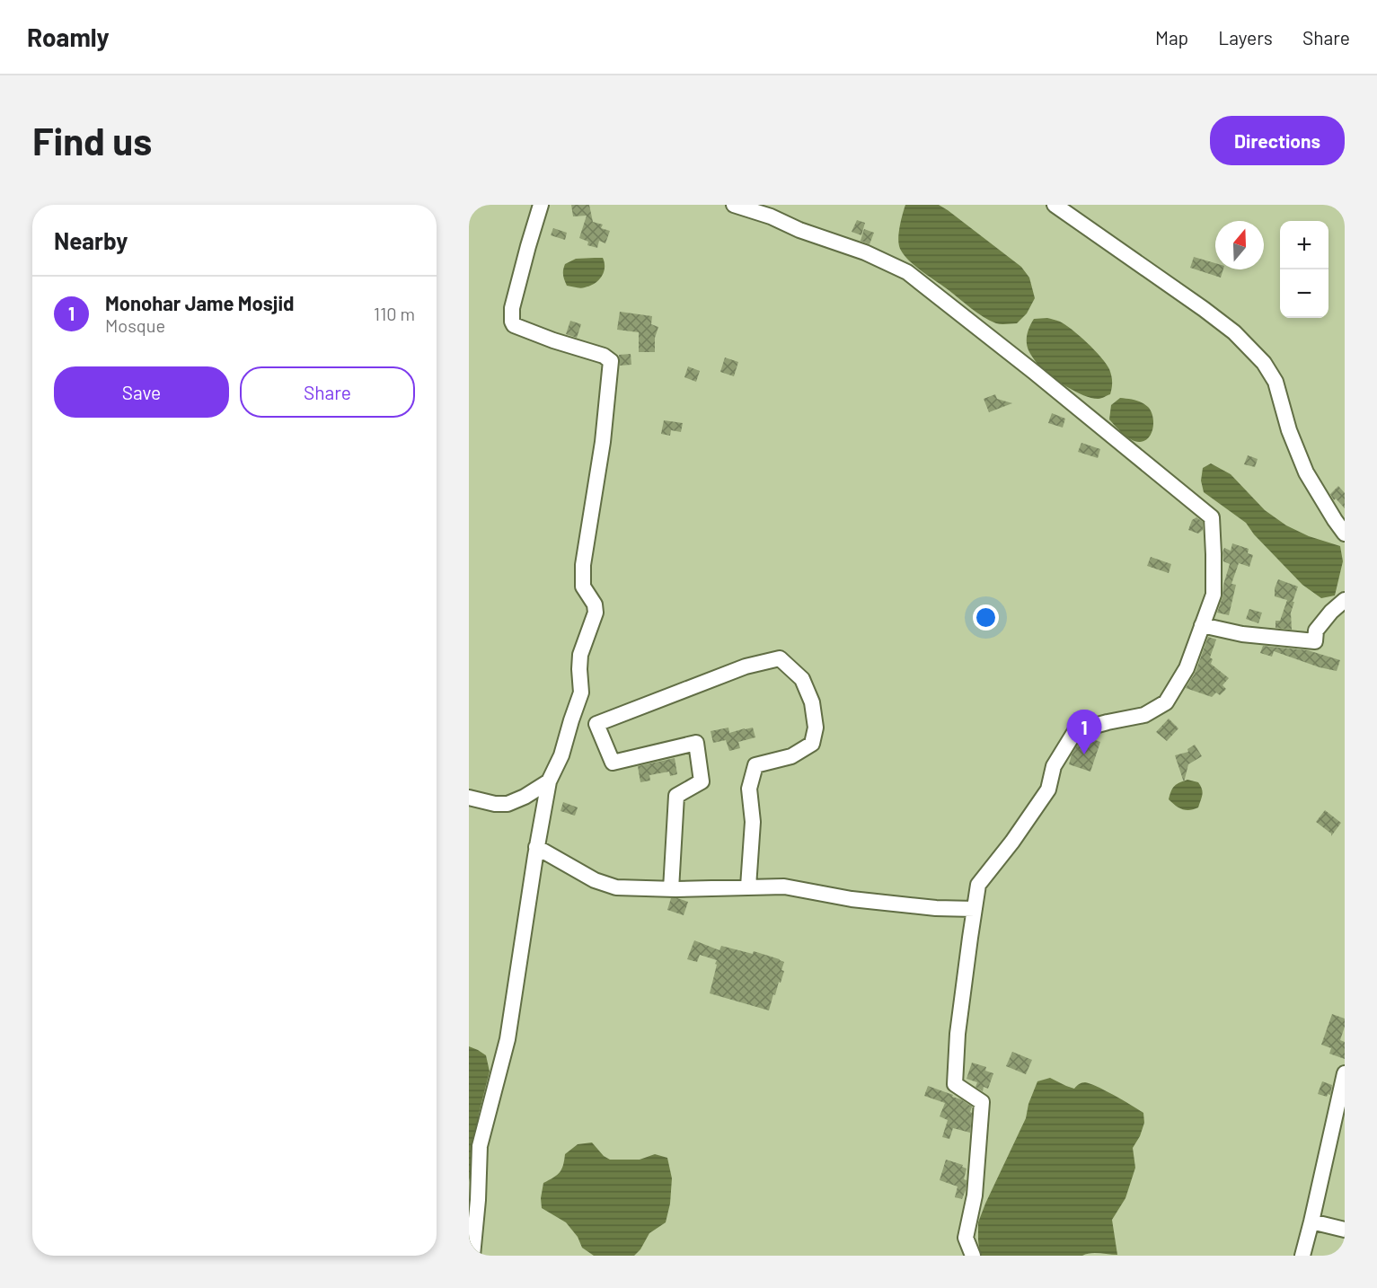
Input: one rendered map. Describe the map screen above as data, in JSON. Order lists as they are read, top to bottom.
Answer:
{
  "north": "top",
  "page": {
    "header": "Roamly",
    "nav": ["Map", "Layers", "Share"],
    "buttons": [
      "Directions",
      ["Save", "Share"]
    ],
    "title": "Find us",
    "heading": "Nearby",
    "map_buttons": ["+", "−"],
    "list": [
      {
        "mark": "1",
        "name": "Monohar Jame Mosjid",
        "note": "Mosque",
        "value": "110 m"
      }
    ],
    "pins": "1"
  }
}
